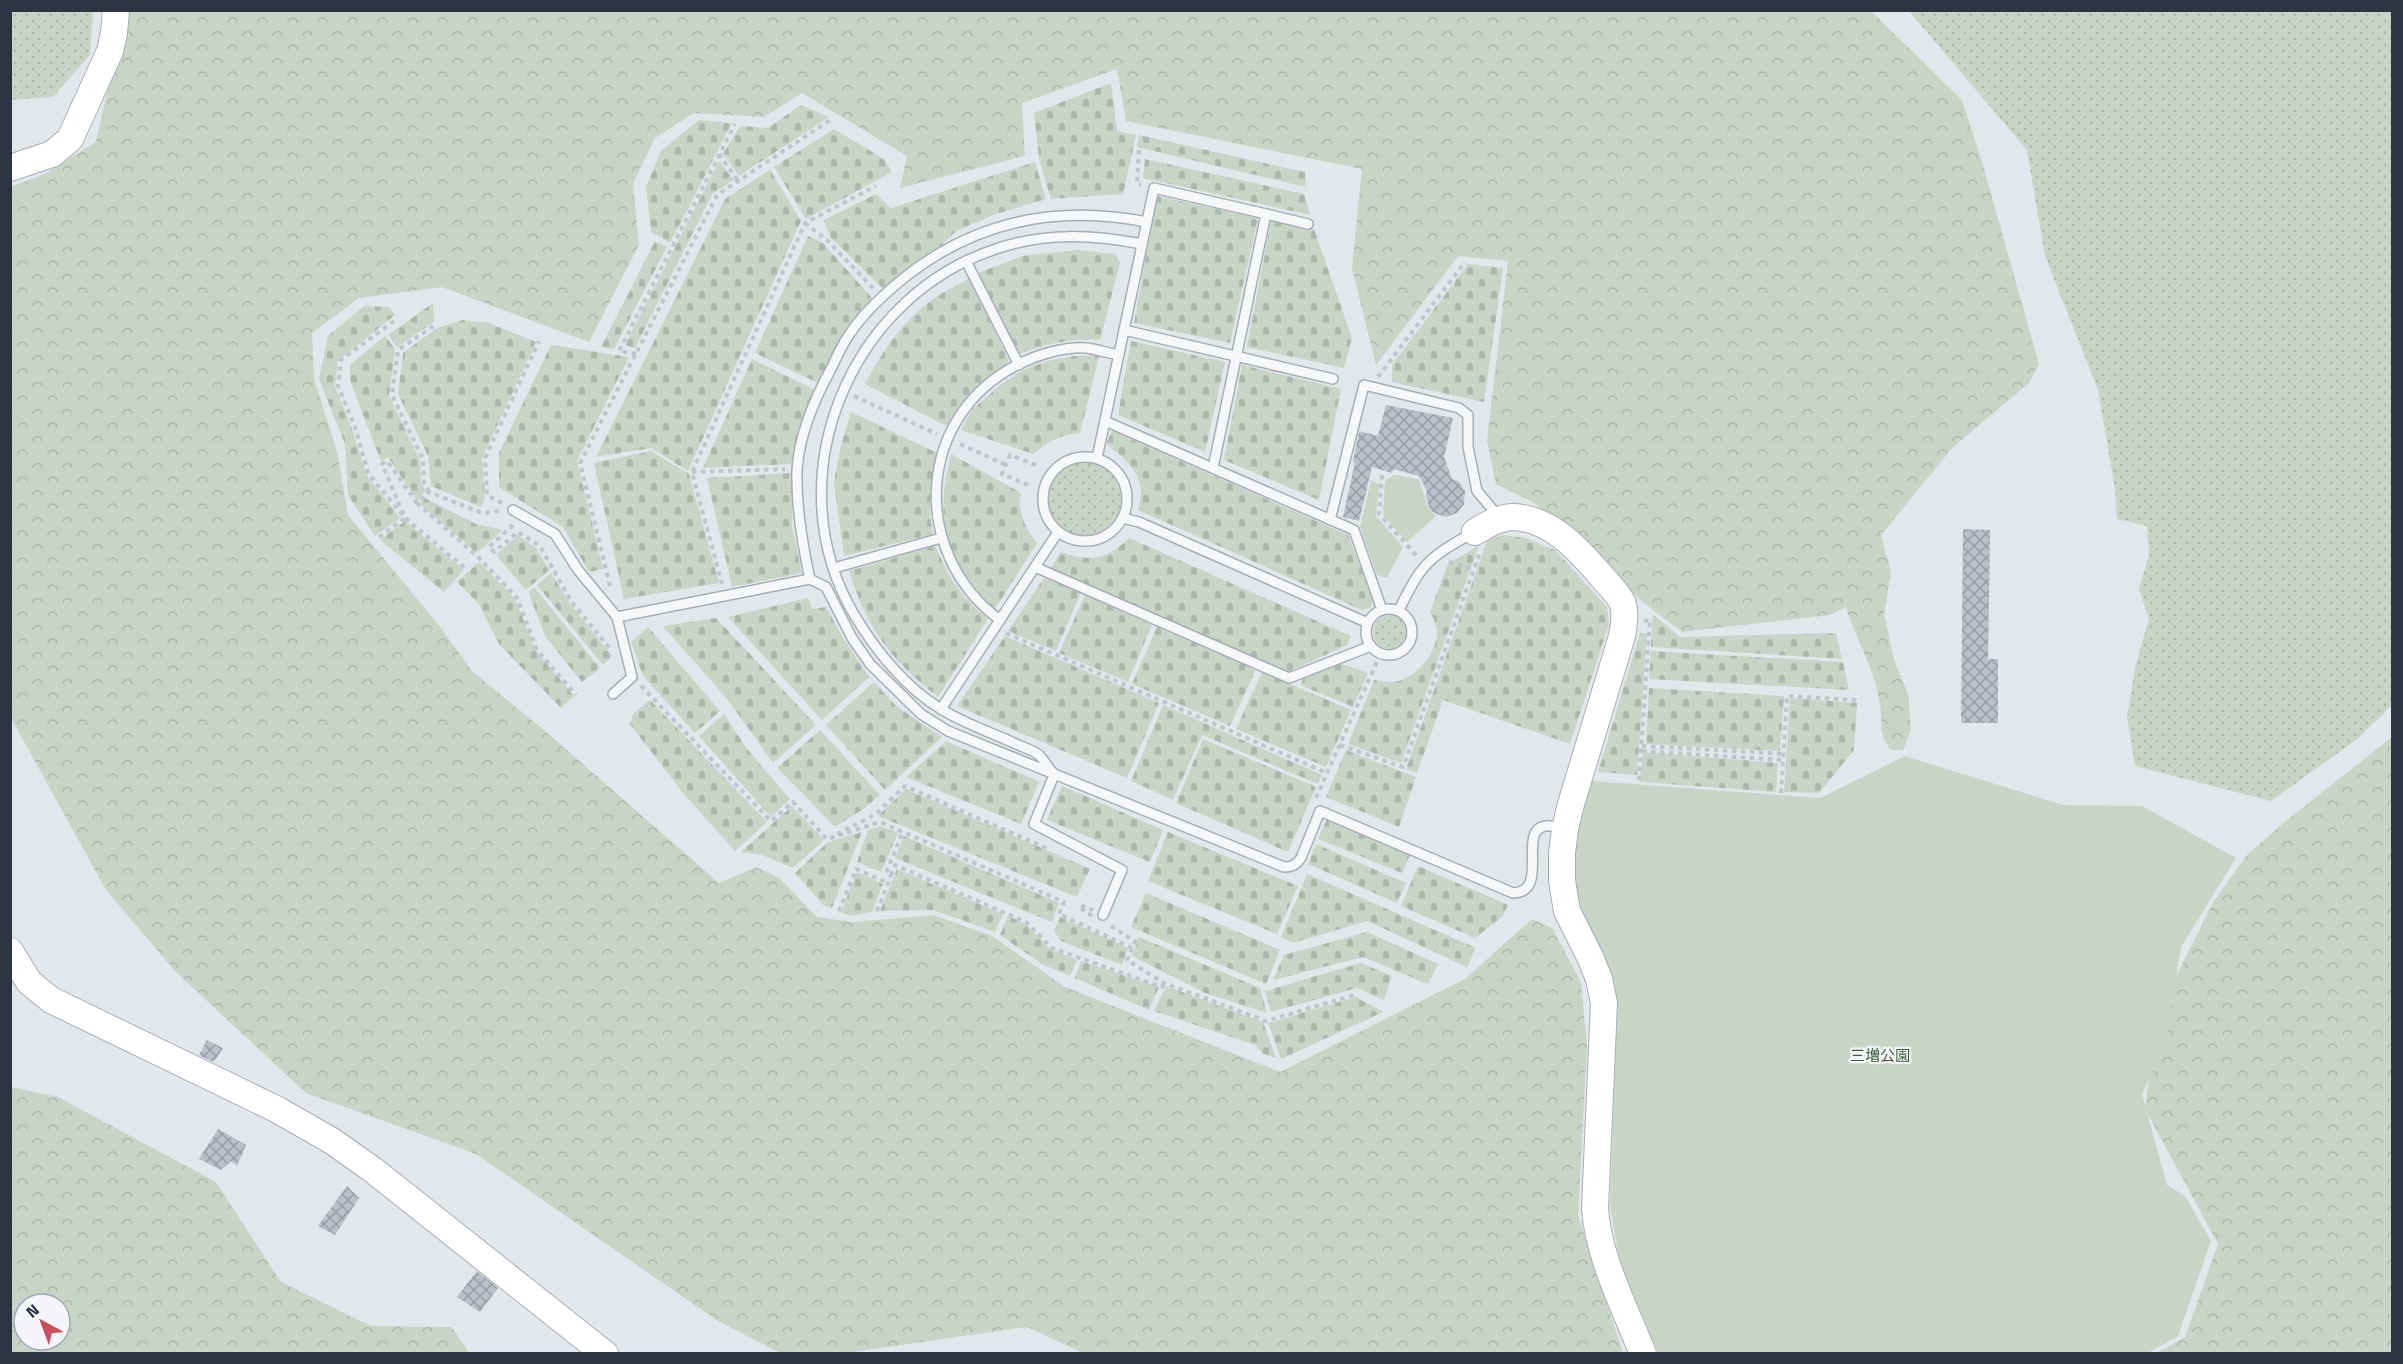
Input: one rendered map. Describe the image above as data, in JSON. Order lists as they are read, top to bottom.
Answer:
{
  "parks": ["三増公園"],
  "north": "top left"
}
